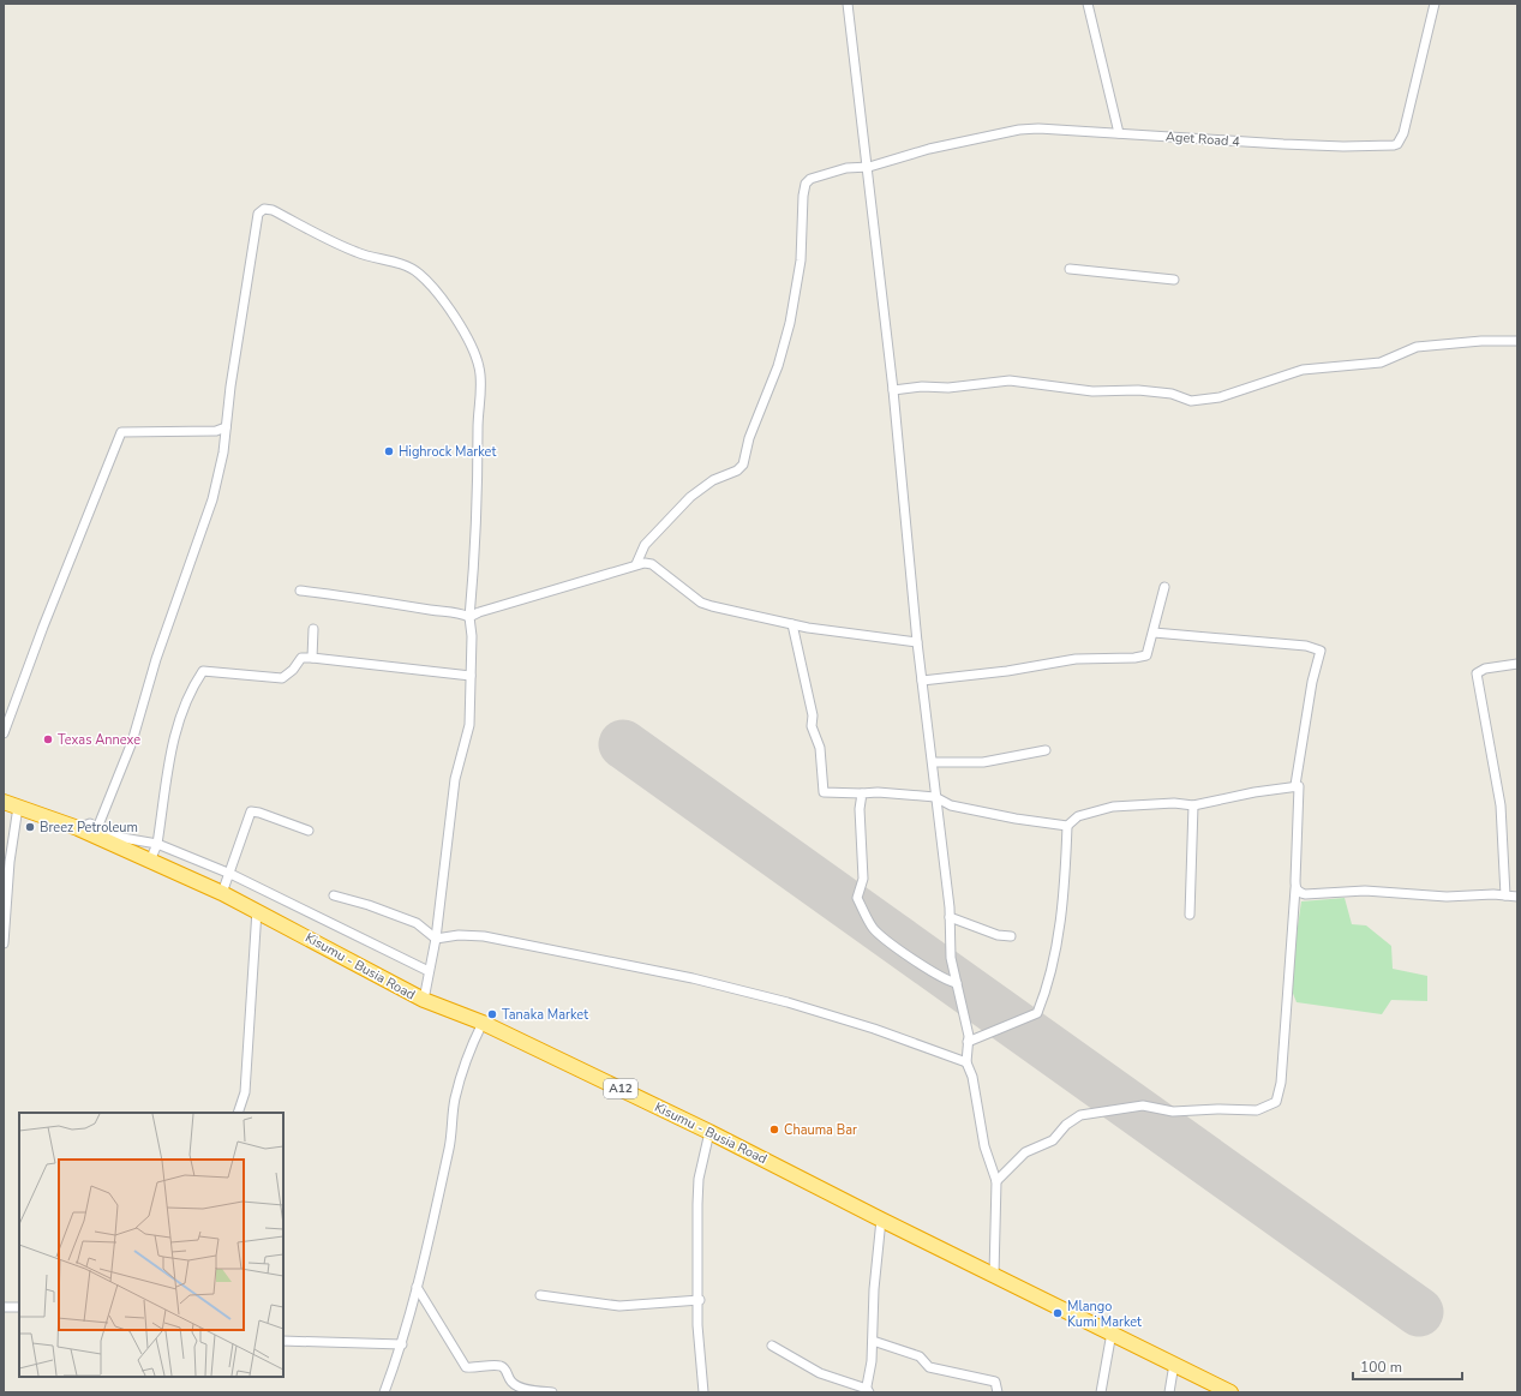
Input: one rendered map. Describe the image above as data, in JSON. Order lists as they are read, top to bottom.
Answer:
{
  "streets": {
    "highway": ["Kisumu - Busia Road", "A12"],
    "street": ["Aget Road 4"]
  },
  "places": [
    "Highrock Market",
    "Texas Annexe",
    "Breez Petroleum",
    "Tanaka Market",
    "Chauma Bar",
    "Mlango Kumi Market"
  ],
  "scale_bar": "100 m"
}
